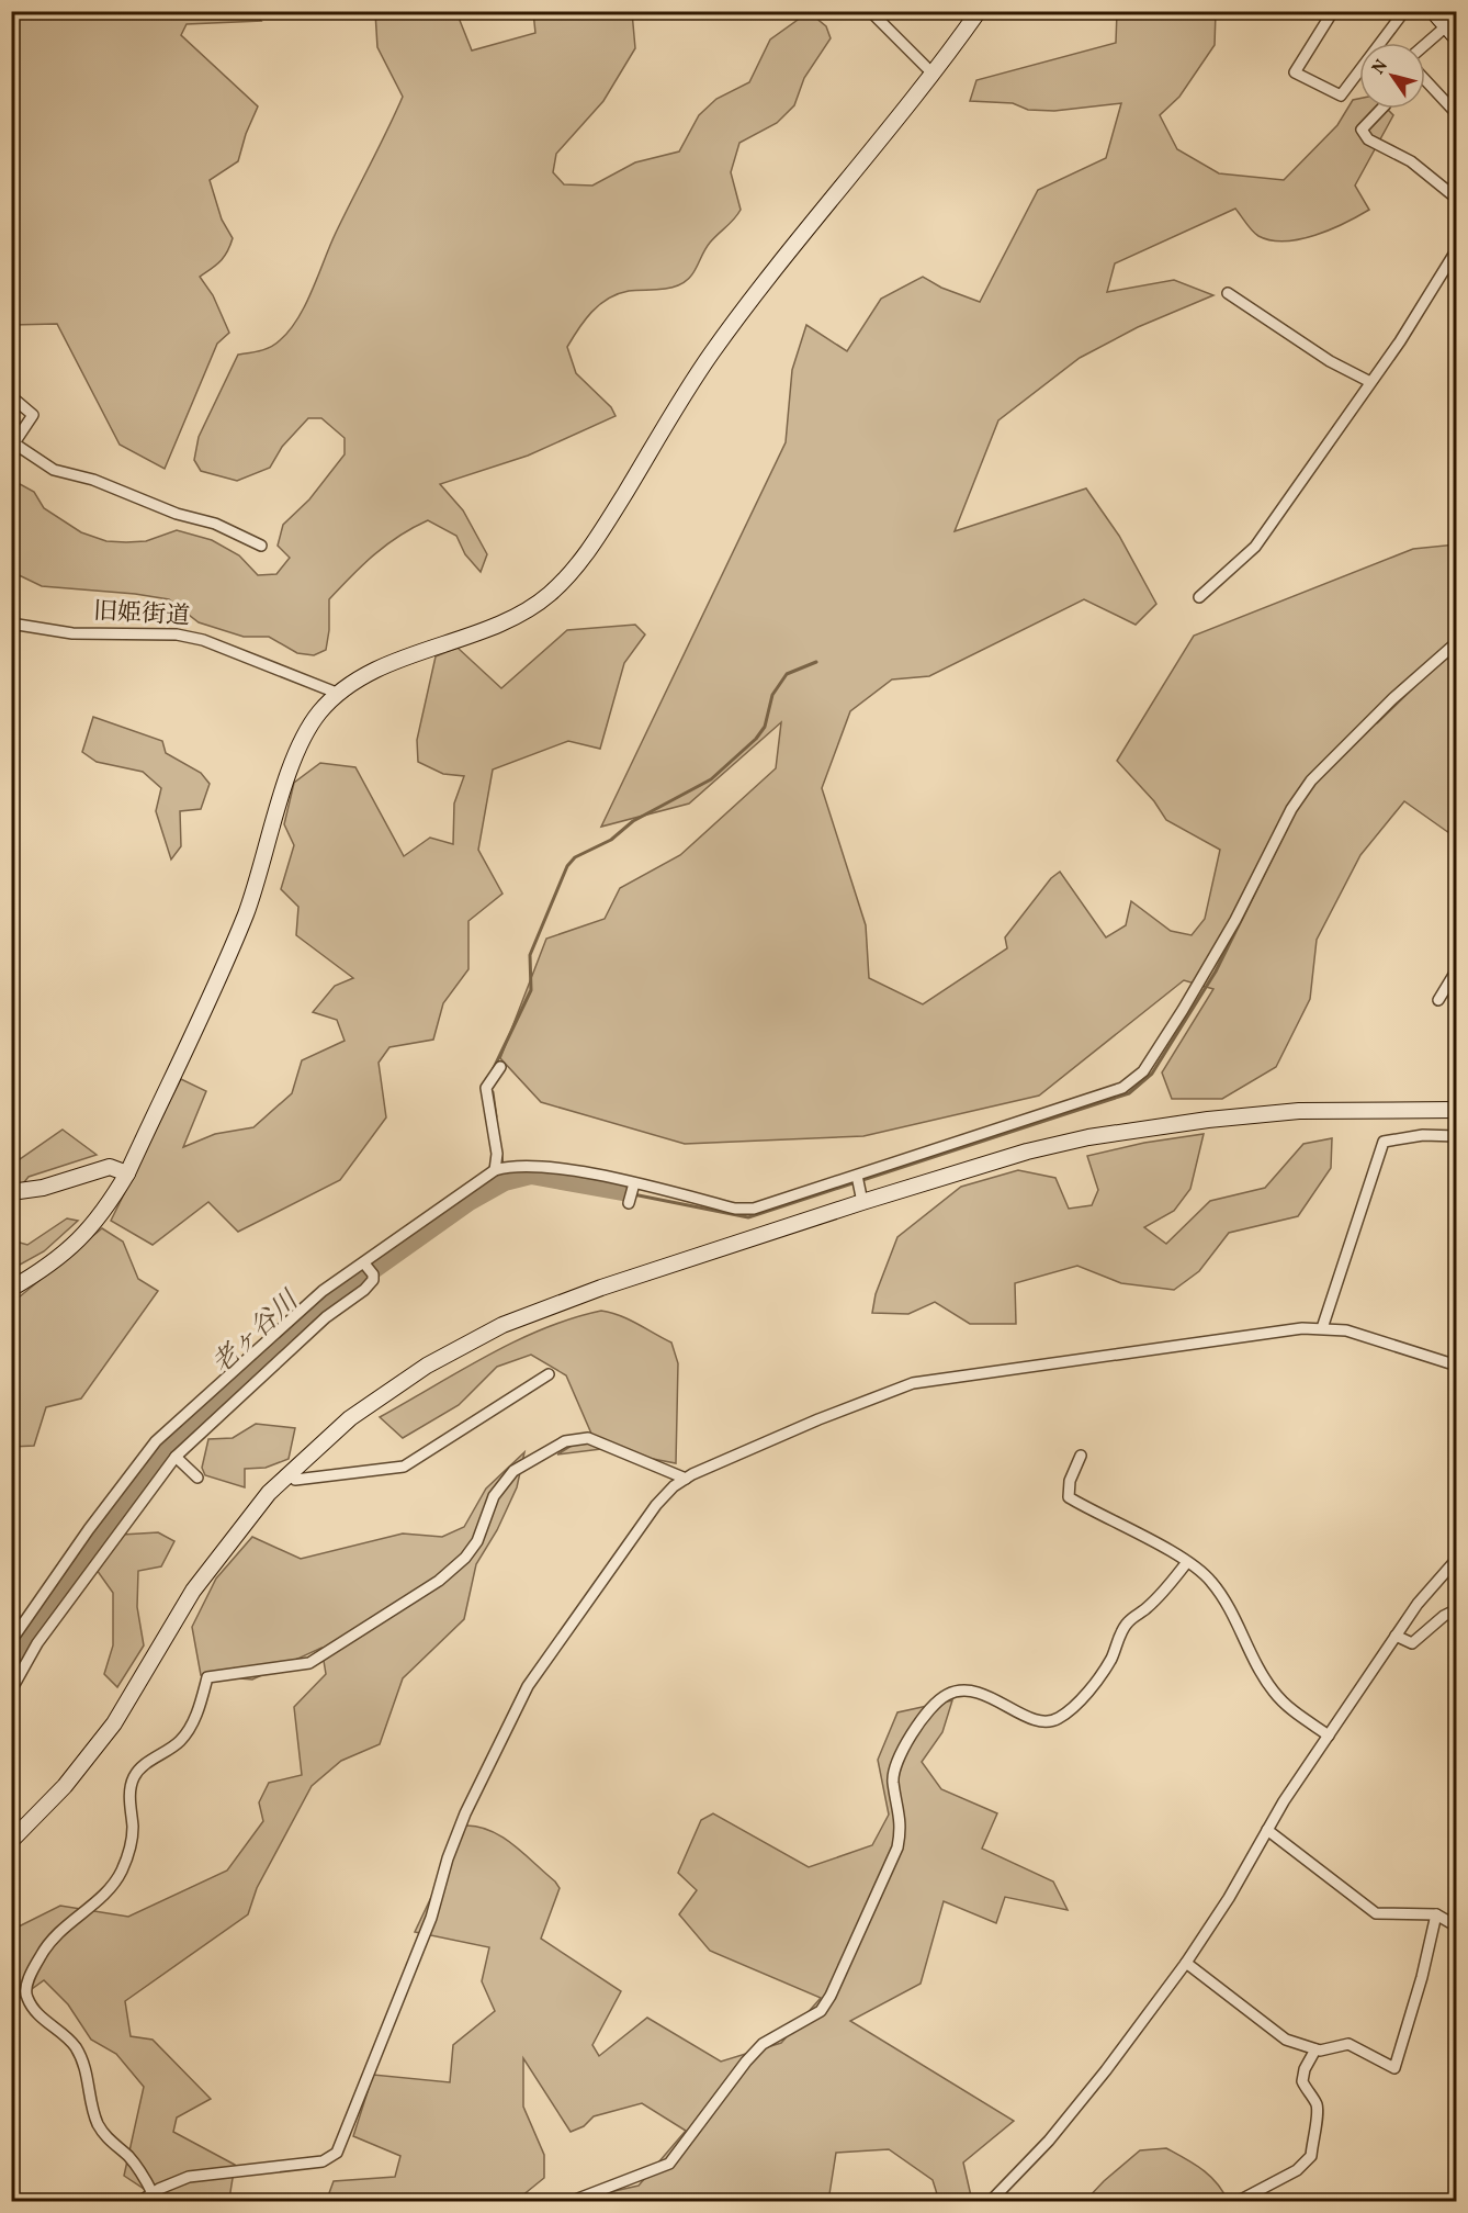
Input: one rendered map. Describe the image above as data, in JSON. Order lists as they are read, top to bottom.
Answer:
{
  "streets": {
    "street": ["旧姫街道"]
  },
  "water": ["老ヶ谷川"],
  "north": "top left"
}
